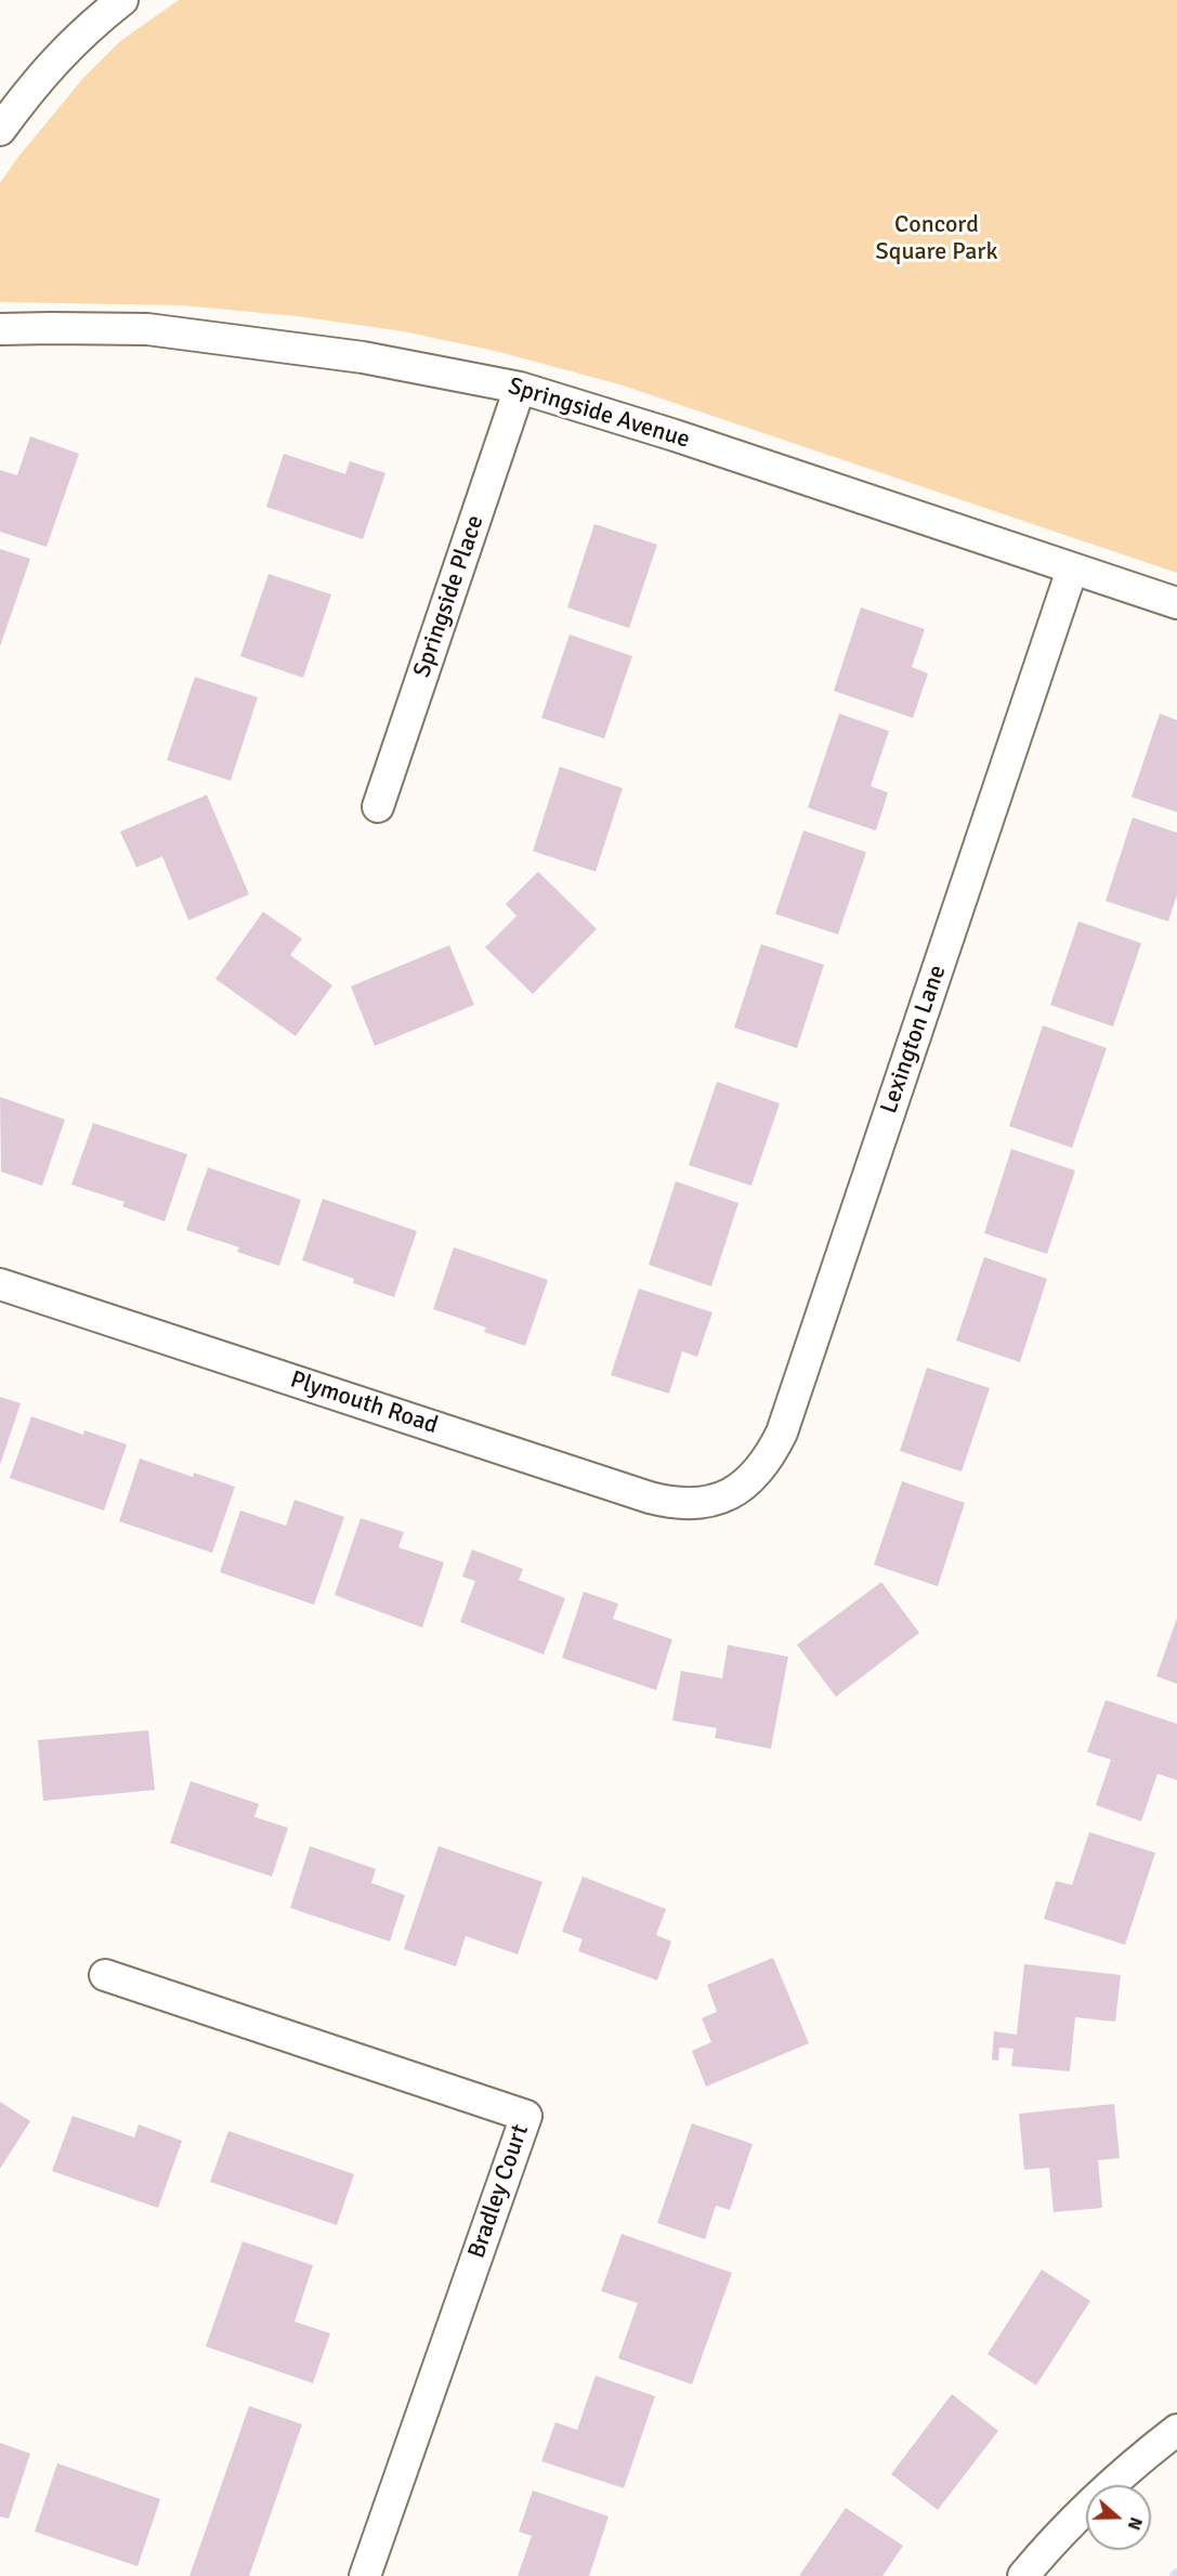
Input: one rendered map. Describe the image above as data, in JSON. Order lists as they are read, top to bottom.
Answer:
{
  "streets": {
    "street": [
      "Springside Avenue",
      "Springside Place",
      "Lexington Lane",
      "Plymouth Road",
      "Bradley Court"
    ]
  },
  "crossings": [
    ["Springside Avenue", "Springside Place"],
    ["Springside Avenue", "Lexington Lane"],
    ["Lexington Lane", "Plymouth Road"]
  ],
  "parks": ["Concord Square Park"],
  "north": "right"
}
